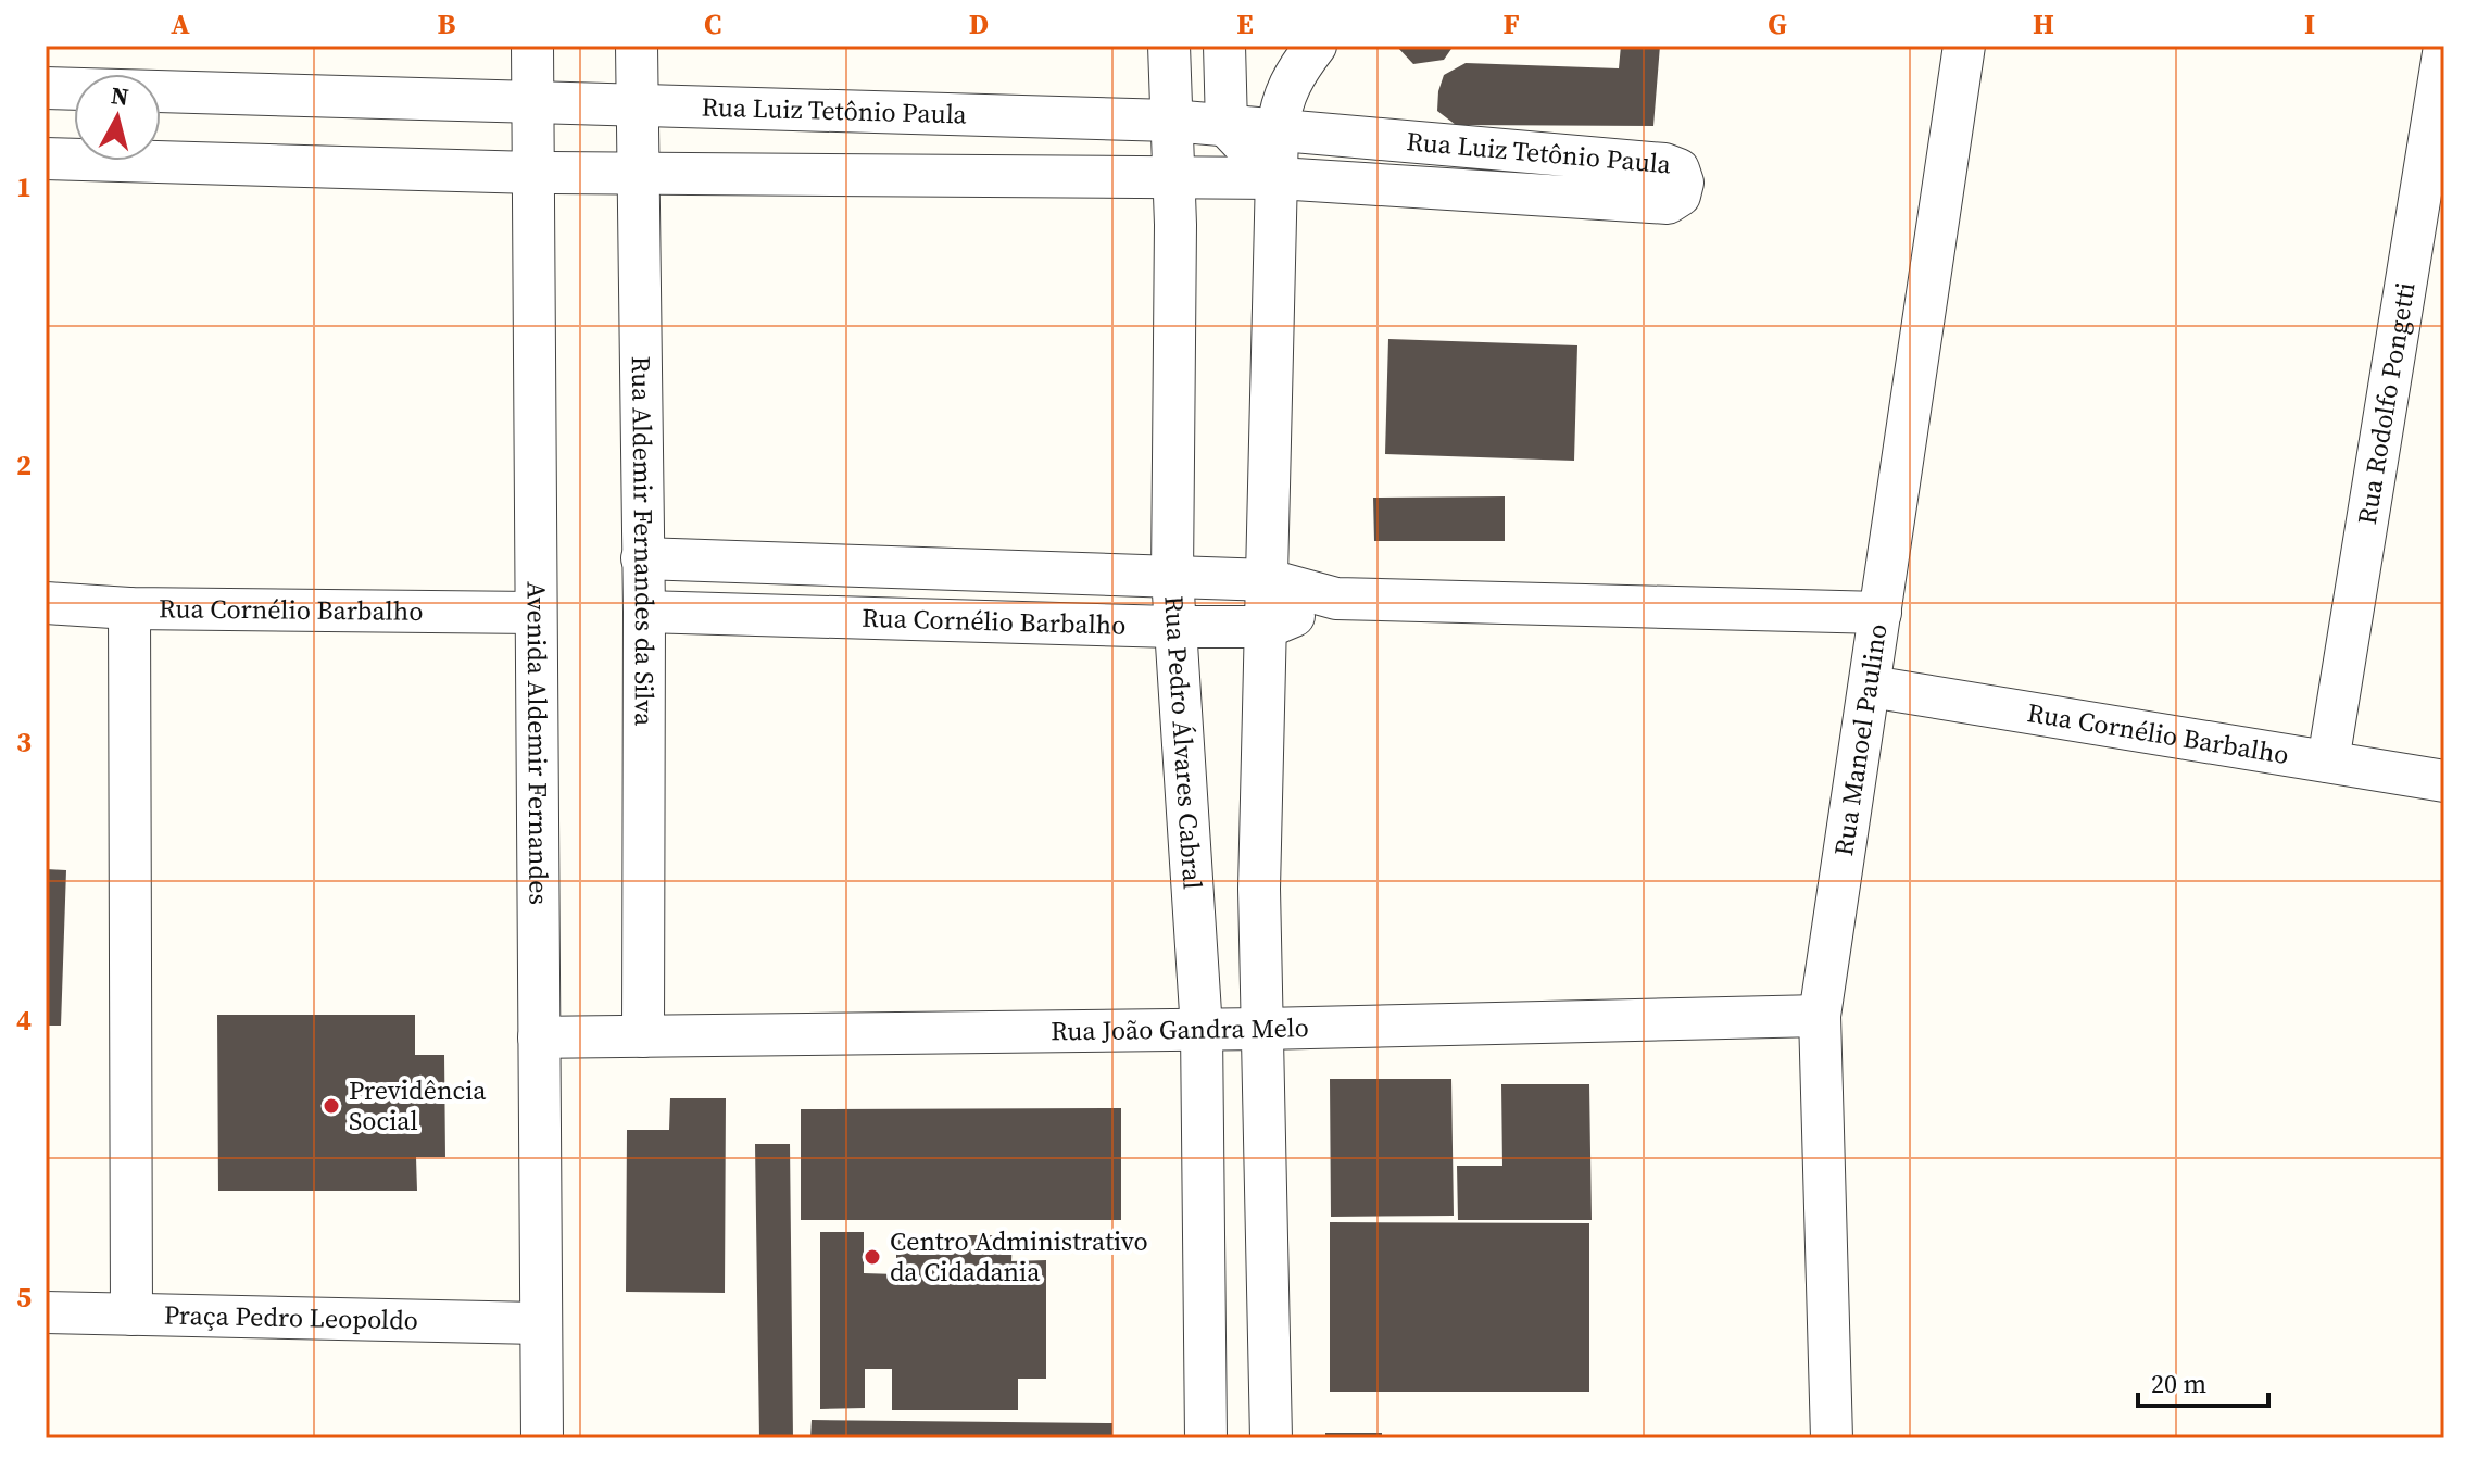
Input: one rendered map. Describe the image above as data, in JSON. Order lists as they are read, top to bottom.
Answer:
{
  "streets": {
    "street": [
      "Rua Luiz Tetônio Paula",
      "Rua Rodolfo Pongetti",
      "Rua Aldemir Fernandes da Silva",
      "Rua Cornélio Barbalho",
      "Rua Manoel Paulino",
      "Avenida Aldemir Fernandes",
      "Rua Pedro Álvares Cabral",
      "Rua João Gandra Melo",
      "Praça Pedro Leopoldo"
    ]
  },
  "crossings": [
    ["Rua Luiz Tetônio Paula", "Rua Aldemir Fernandes da Silva"],
    ["Rua Luiz Tetônio Paula", "Avenida Aldemir Fernandes"],
    ["Rua Luiz Tetônio Paula", "Rua Pedro Álvares Cabral"],
    ["Rua Rodolfo Pongetti", "Rua Cornélio Barbalho"],
    ["Rua Aldemir Fernandes da Silva", "Rua Cornélio Barbalho"],
    ["Rua Aldemir Fernandes da Silva", "Rua João Gandra Melo"],
    ["Rua Cornélio Barbalho", "Rua Manoel Paulino"],
    ["Rua Cornélio Barbalho", "Avenida Aldemir Fernandes"],
    ["Rua Cornélio Barbalho", "Rua Pedro Álvares Cabral"],
    ["Rua Manoel Paulino", "Rua João Gandra Melo"],
    ["Avenida Aldemir Fernandes", "Rua João Gandra Melo"],
    ["Avenida Aldemir Fernandes", "Praça Pedro Leopoldo"],
    ["Rua Pedro Álvares Cabral", "Rua João Gandra Melo"]
  ],
  "places": ["Previdência Social", "Centro Administrativo da Cidadania"],
  "scale_bar": "20 m",
  "north": "top",
  "grid": {
    "columns": [
      "A",
      "B",
      "C",
      "D",
      "E",
      "F",
      "G",
      "H",
      "I"
    ],
    "rows": [
      "1",
      "2",
      "3",
      "4",
      "5"
    ]
  }
}
